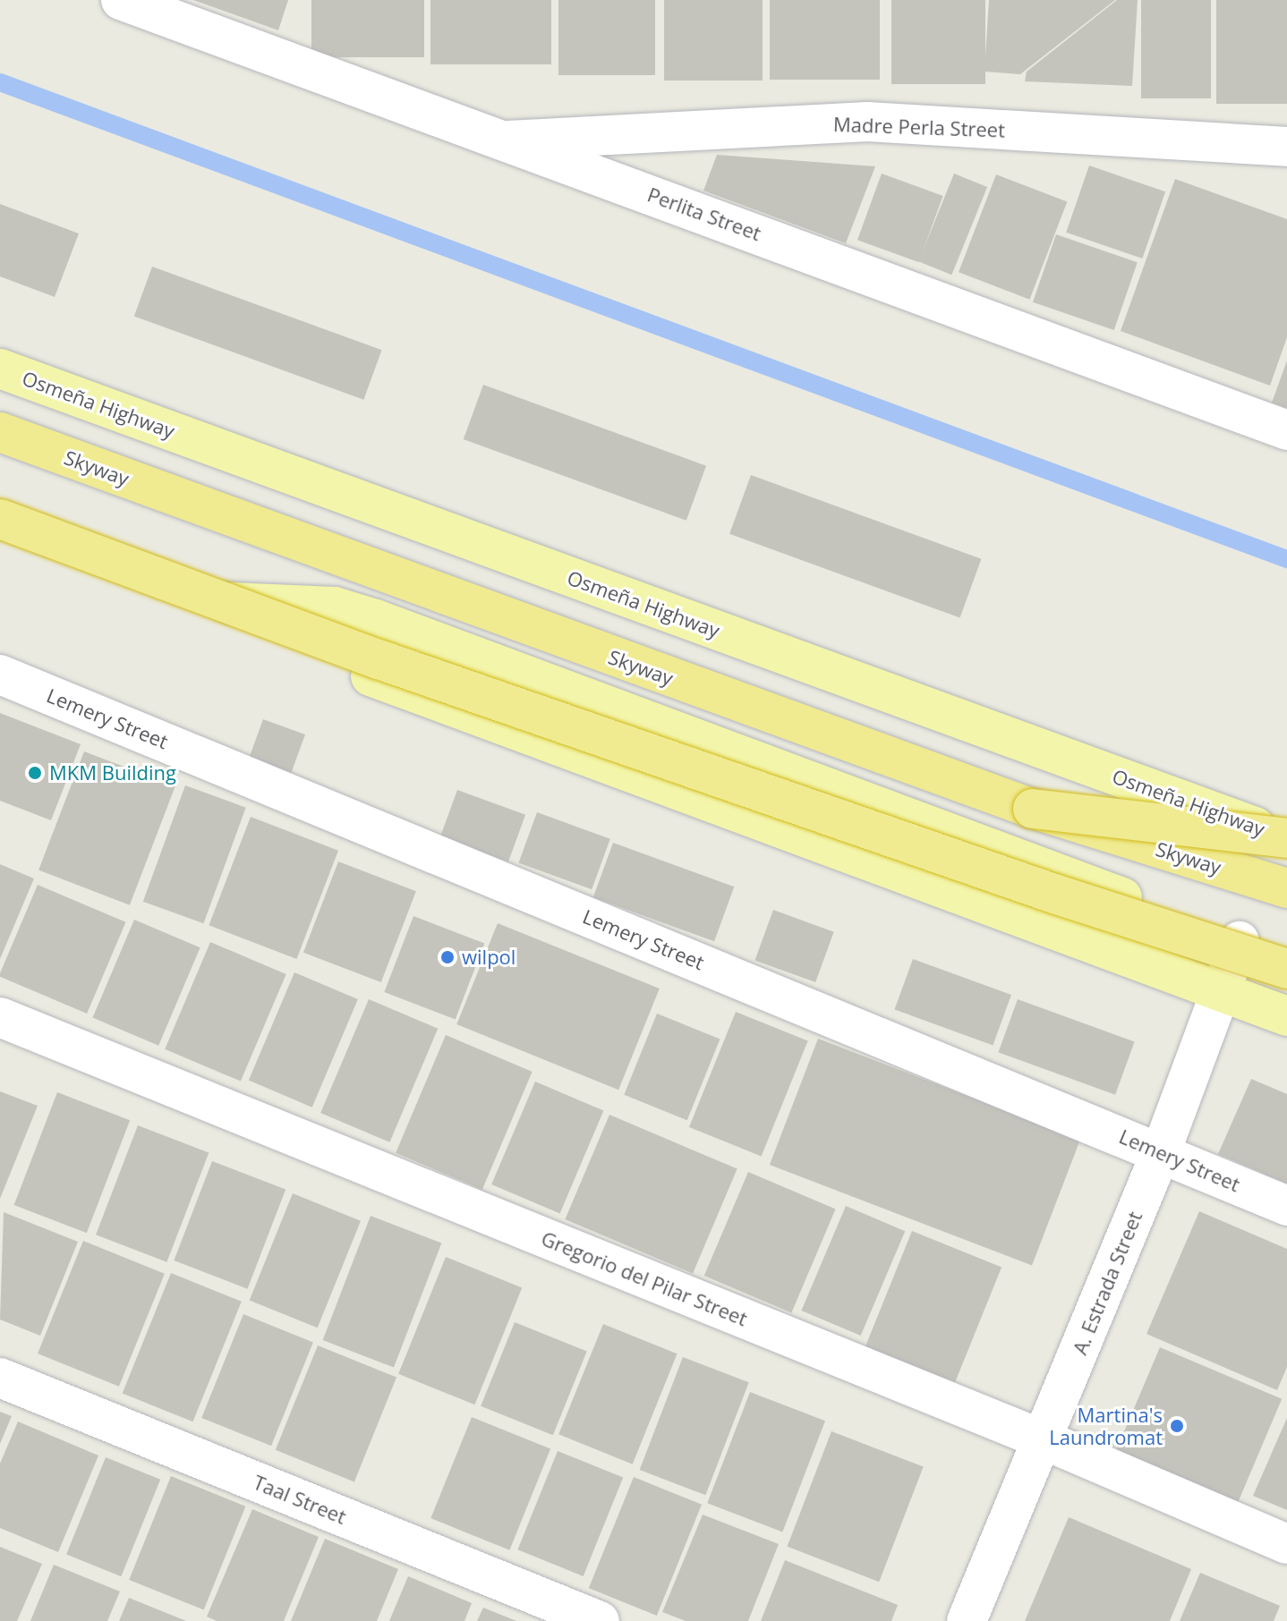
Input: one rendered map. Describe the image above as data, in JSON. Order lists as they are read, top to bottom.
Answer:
{
  "streets": {
    "highway": ["Skyway"],
    "main road": ["Osmeña Highway"],
    "street": [
      "Madre Perla Street",
      "Perlita Street",
      "Lemery Street",
      "Gregorio del Pilar Street",
      "A. Estrada Street",
      "Taal Street"
    ]
  },
  "crossings": [
    ["Madre Perla Street", "Perlita Street"],
    ["Lemery Street", "A. Estrada Street"],
    ["Gregorio del Pilar Street", "A. Estrada Street"]
  ],
  "places": ["MKM Building", "wilpol", "Martina's Laundromat"]
}
